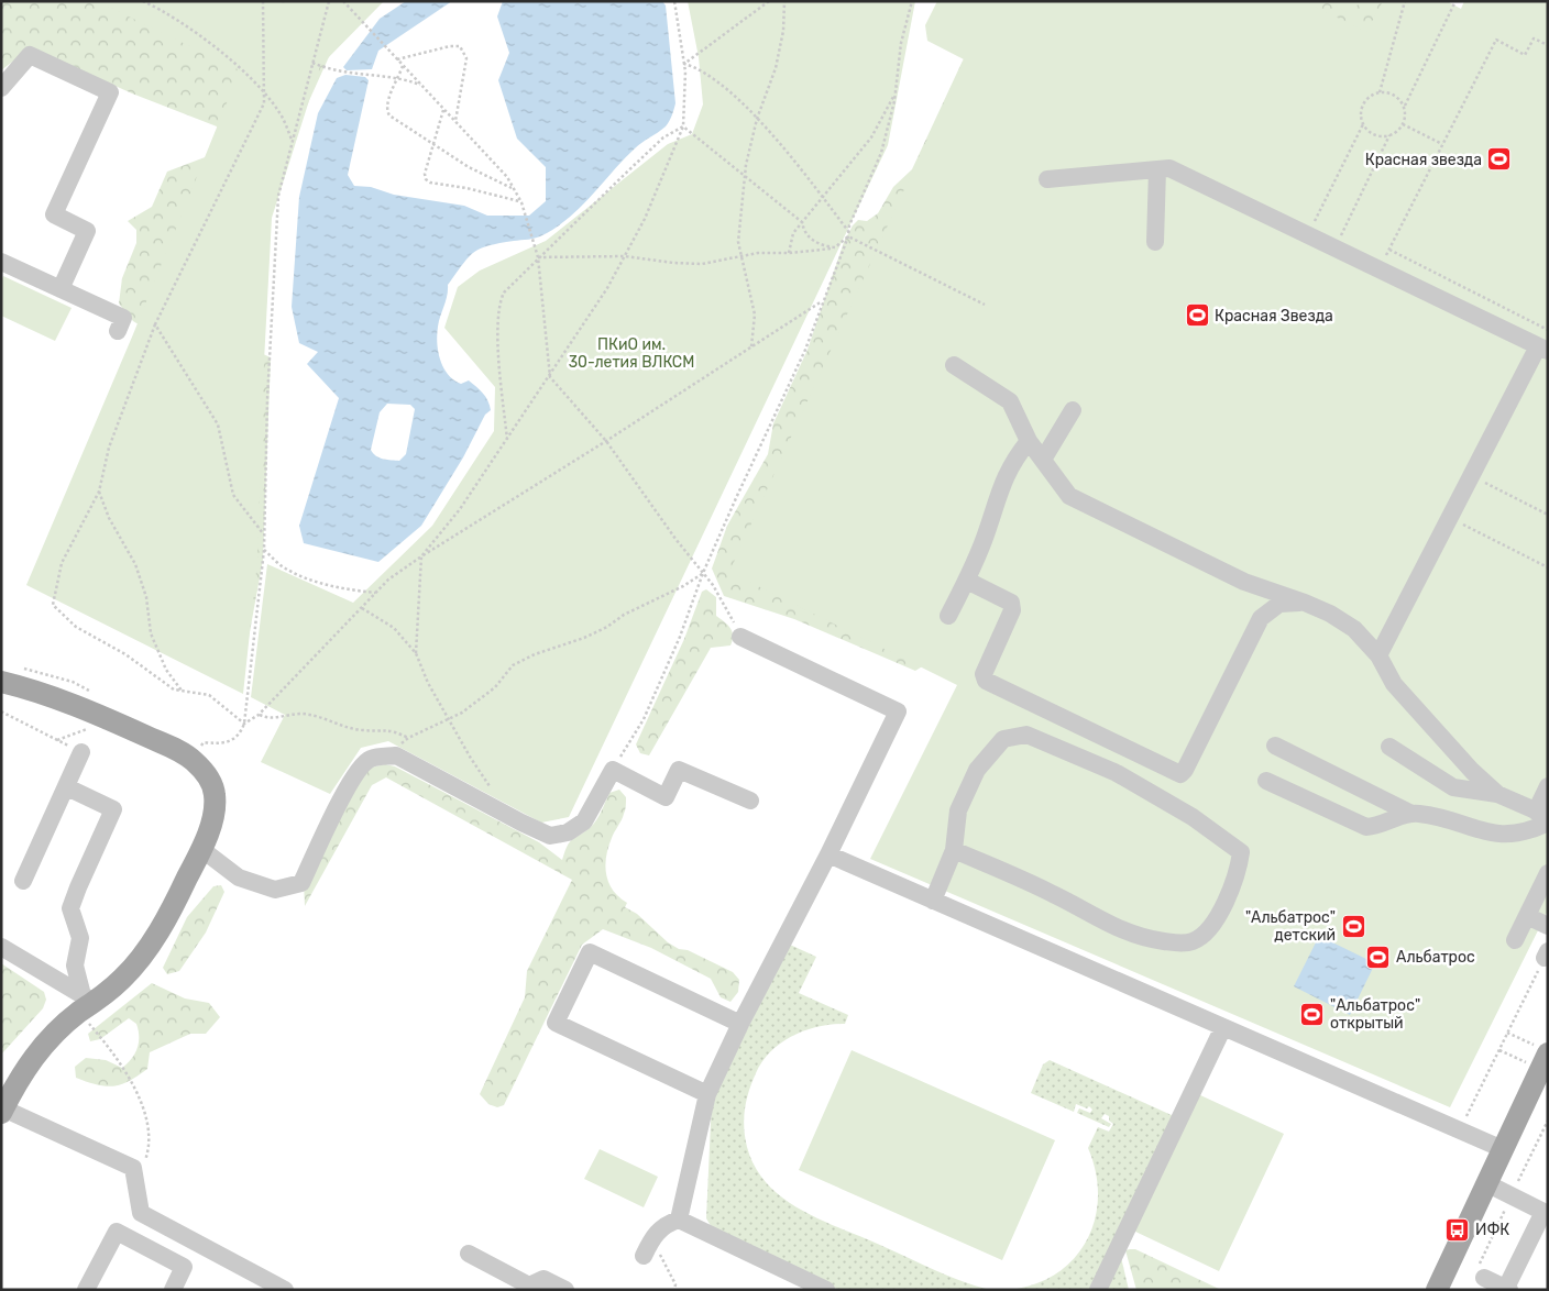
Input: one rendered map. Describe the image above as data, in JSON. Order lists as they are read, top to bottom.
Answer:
{
  "parks": ["ПКиО им. 30-летия ВЛКСМ"],
  "places": {
    "sports": [
      "Красная звезда",
      "Красная Звезда",
      "\"Альбатрос\" детский",
      "Альбатрос",
      "\"Альбатрос\" открытый"
    ],
    "bus stop": ["ИФК"]
  }
}
